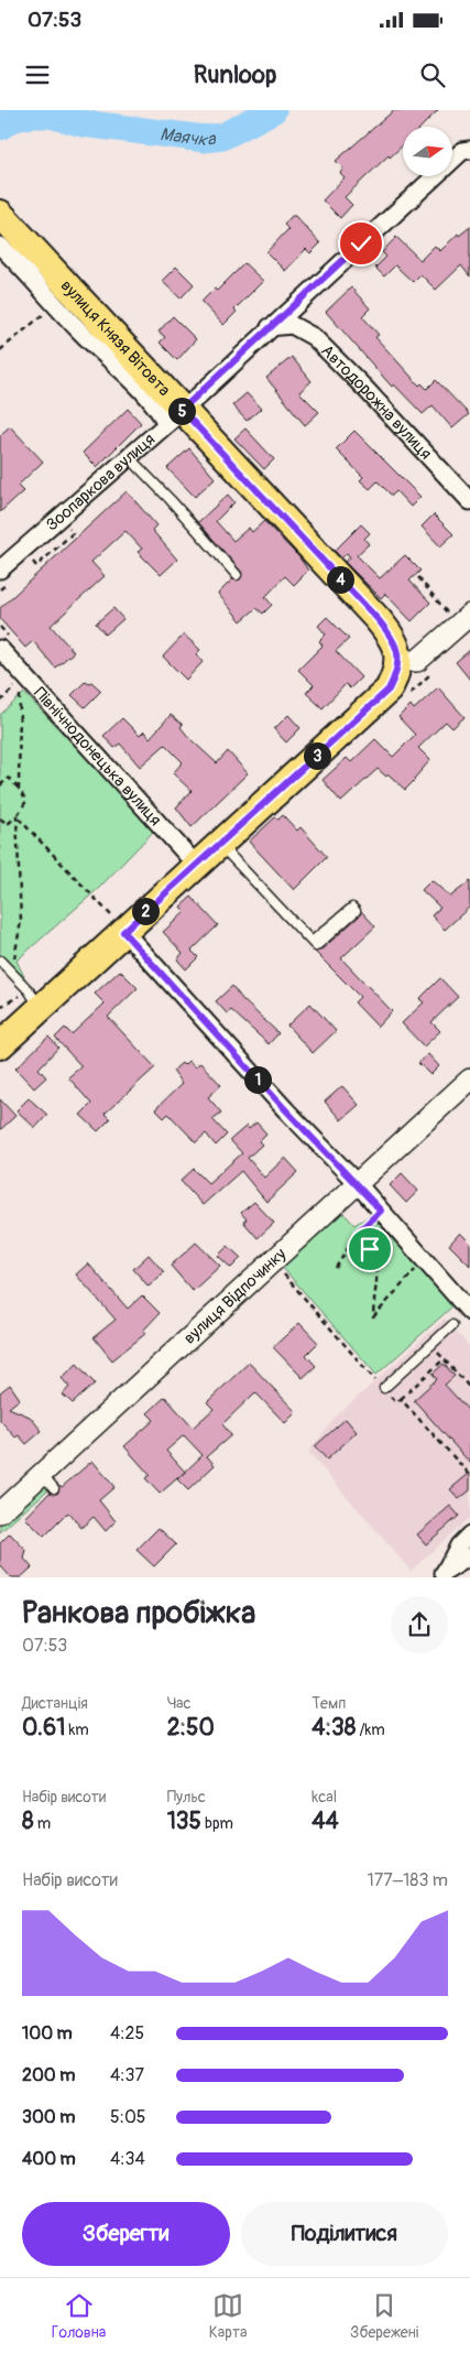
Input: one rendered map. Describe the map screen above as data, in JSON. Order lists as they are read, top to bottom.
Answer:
{
  "streets": {
    "main road": ["вулиця Князя Вітовта"],
    "street": [
      "Автодорожна вулиця",
      "Зоопаркова вулиця",
      "Північнодонецька вулиця",
      "вулиця Відпочинку"
    ]
  },
  "crossings": [
    ["вулиця Князя Вітовта", "Зоопаркова вулиця"],
    ["Автодорожна вулиця", "Зоопаркова вулиця"]
  ],
  "water": ["Маячка"],
  "north": "right",
  "page": {
    "status": "07:53",
    "header": "Runloop",
    "pins": [
      "5",
      "4",
      "3",
      "2",
      "1"
    ],
    "heading": ["Ранкова пробіжка", "07:53"],
    "stats": [
      ["Дистанція", "0.61 km"],
      ["Час", "2:50"],
      ["Темп", "4:38 /km"],
      ["Набір висоти", "8 m"],
      ["Пульс", "135 bpm"],
      ["kcal", "44"]
    ],
    "chart": ["Набір висоти", "177–183 m"],
    "list": [
      {
        "name": "100 m",
        "note": "4:25"
      },
      {
        "name": "200 m",
        "note": "4:37"
      },
      {
        "name": "300 m",
        "note": "5:05"
      },
      {
        "name": "400 m",
        "note": "4:34"
      }
    ],
    "buttons": ["Зберегти", "Поділитися"],
    "tabs": ["Головна", "Карта", "Збережені"]
  }
}
